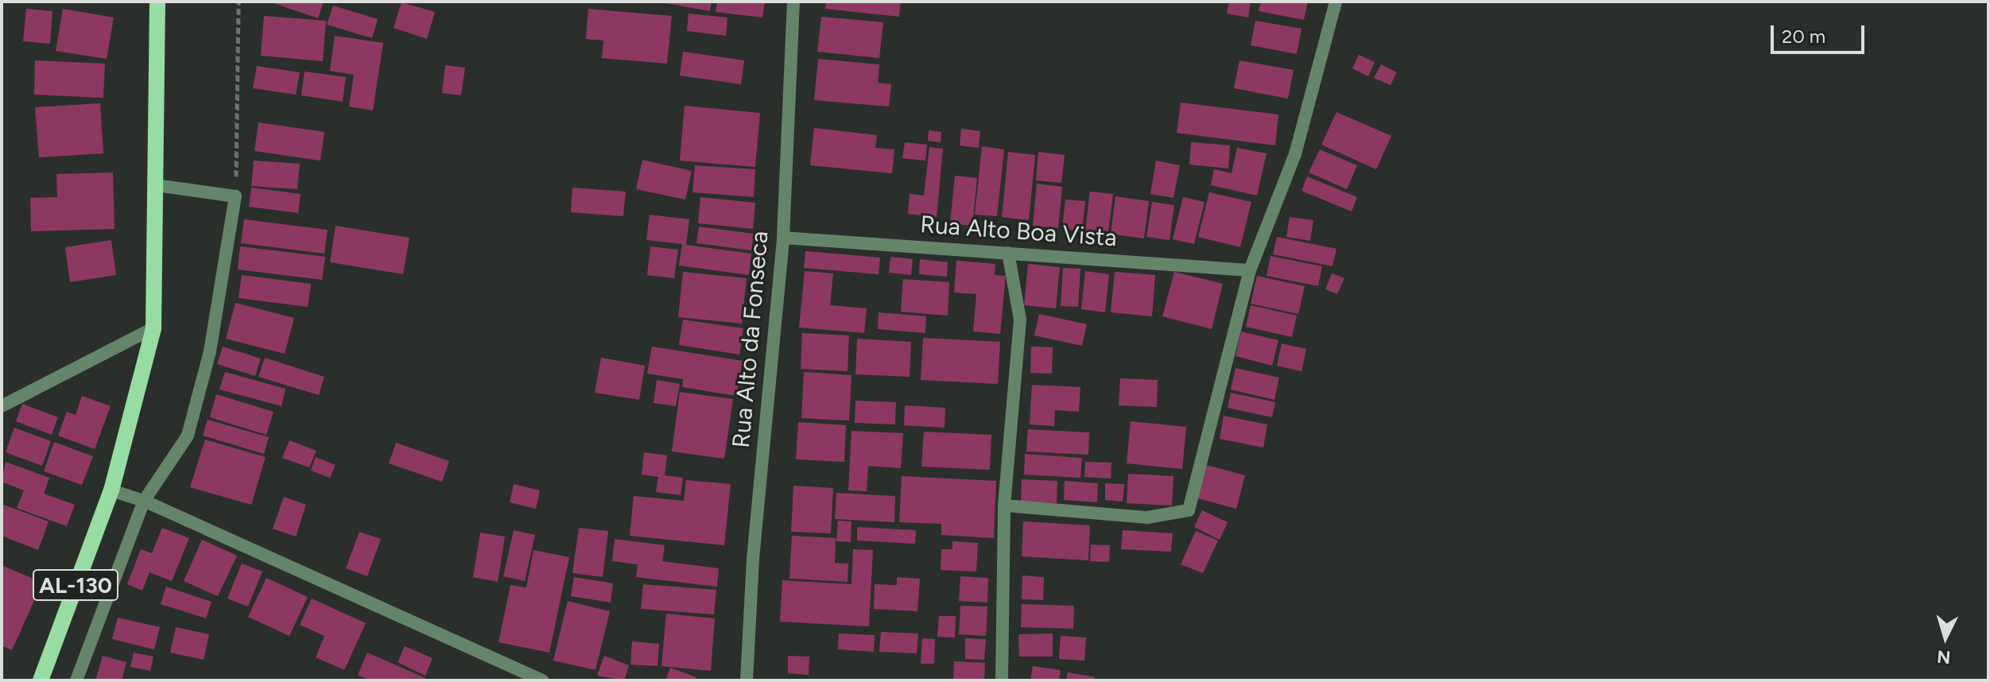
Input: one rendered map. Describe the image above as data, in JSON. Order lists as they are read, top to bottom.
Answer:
{
  "streets": {
    "main road": ["AL-130"],
    "street": ["Rua Alto Boa Vista", "Rua Alto da Fonseca"]
  },
  "crossings": [
    ["Rua Alto Boa Vista", "Rua Alto da Fonseca"]
  ],
  "scale_bar": "20 m",
  "north": "bottom"
}
